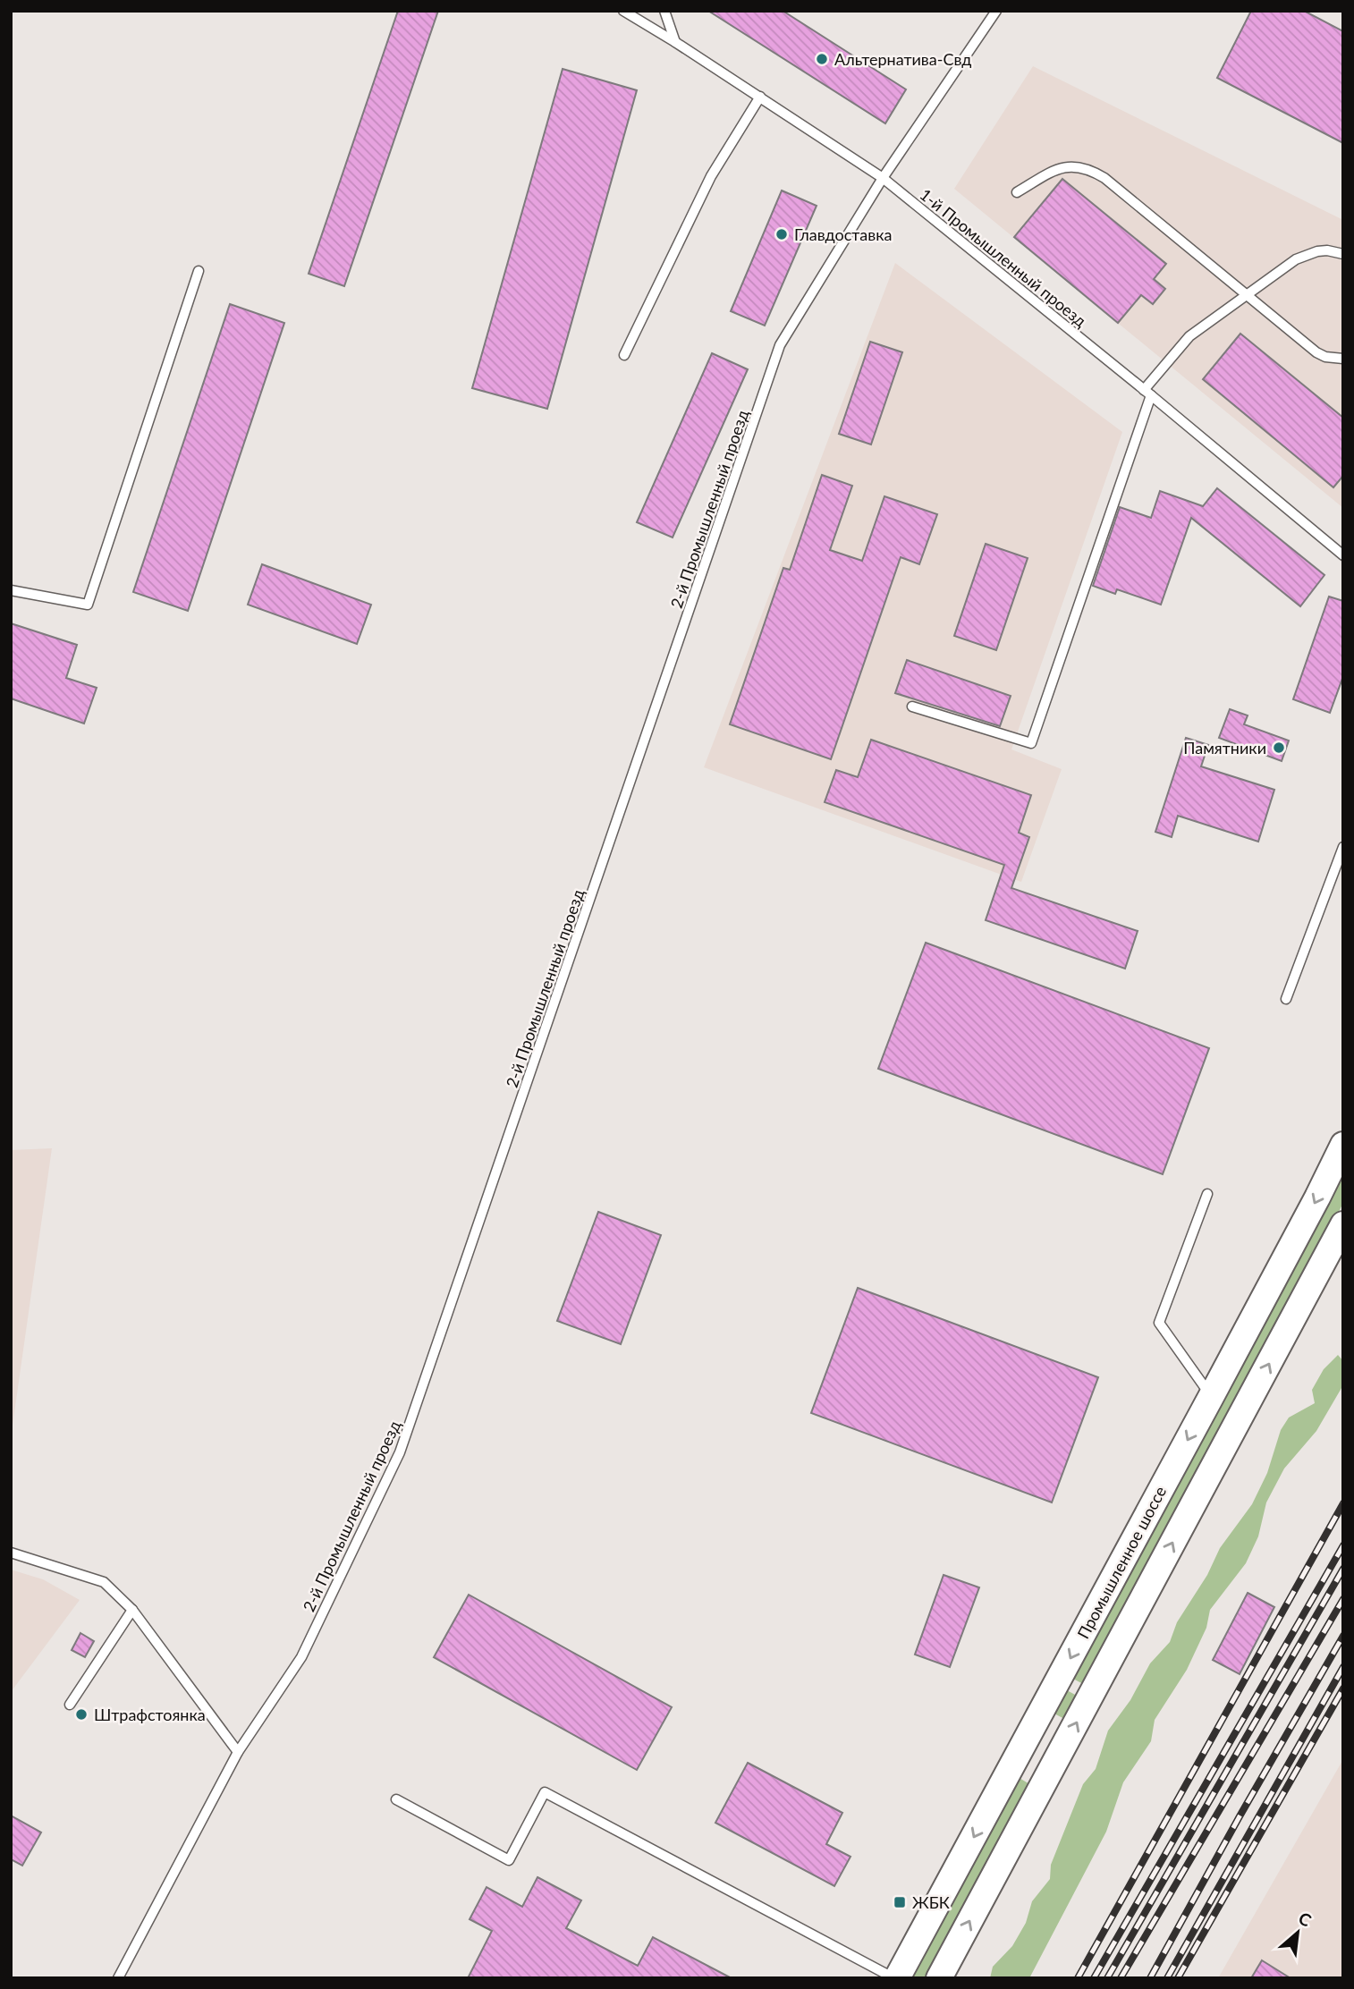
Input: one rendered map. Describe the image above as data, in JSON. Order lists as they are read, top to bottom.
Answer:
{
  "streets": {
    "main road": ["Промышленное шоссе"],
    "lane": ["1-й Промышленный проезд", "2-й Промышленный проезд"]
  },
  "crossings": [
    ["1-й Промышленный проезд", "2-й Промышленный проезд"]
  ],
  "places": {
    "other": [
      "Альтернатива-Свд",
      "Главдоставка",
      "Памятники",
      "Штрафстоянка"
    ],
    "transit": ["ЖБК"]
  },
  "north": "top right"
}
